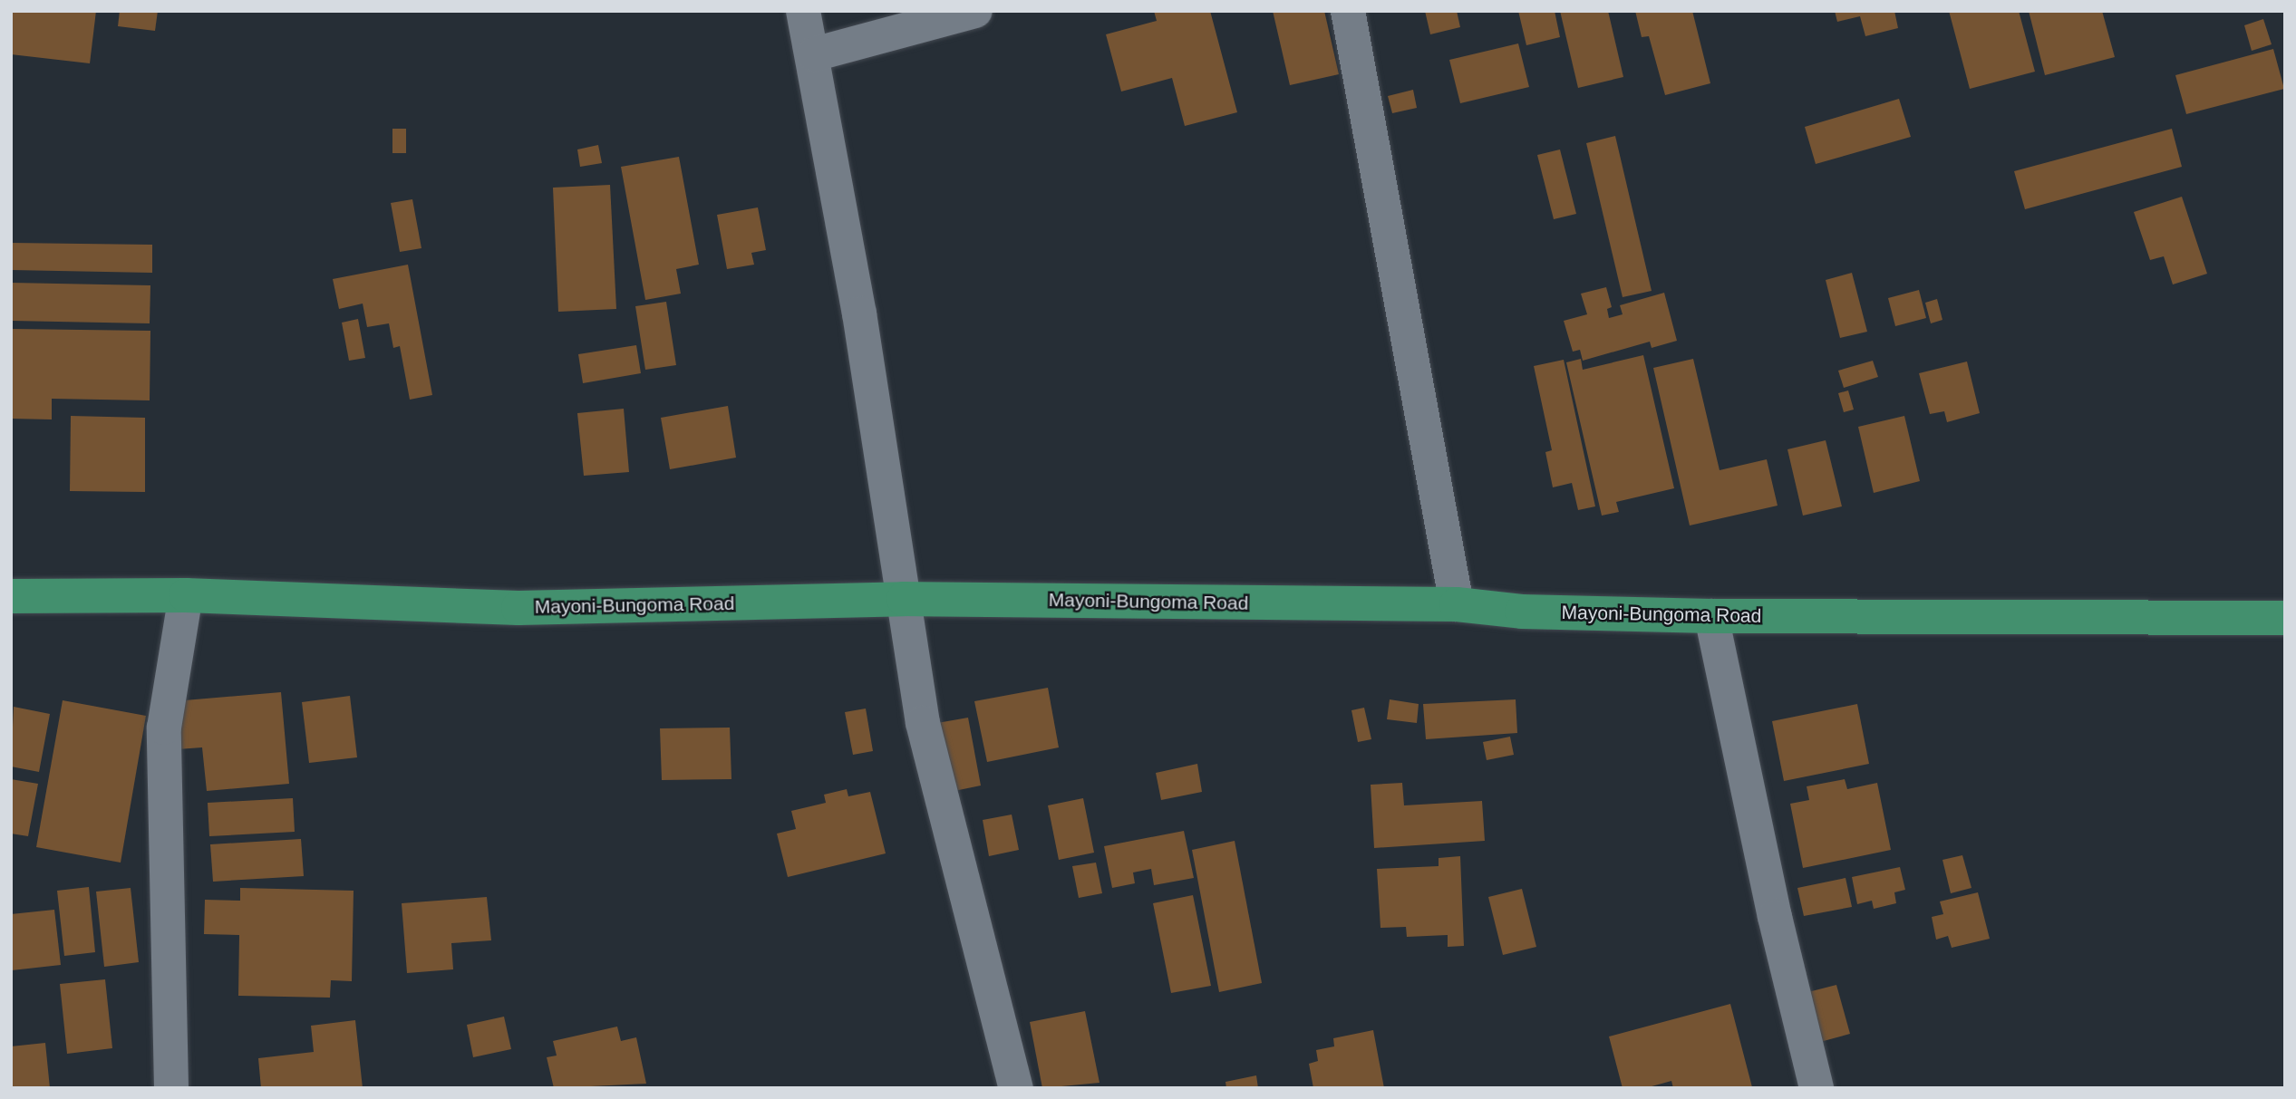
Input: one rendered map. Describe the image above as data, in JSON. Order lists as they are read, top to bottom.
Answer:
{
  "streets": {
    "main road": ["Mayoni-Bungoma Road"]
  }
}
